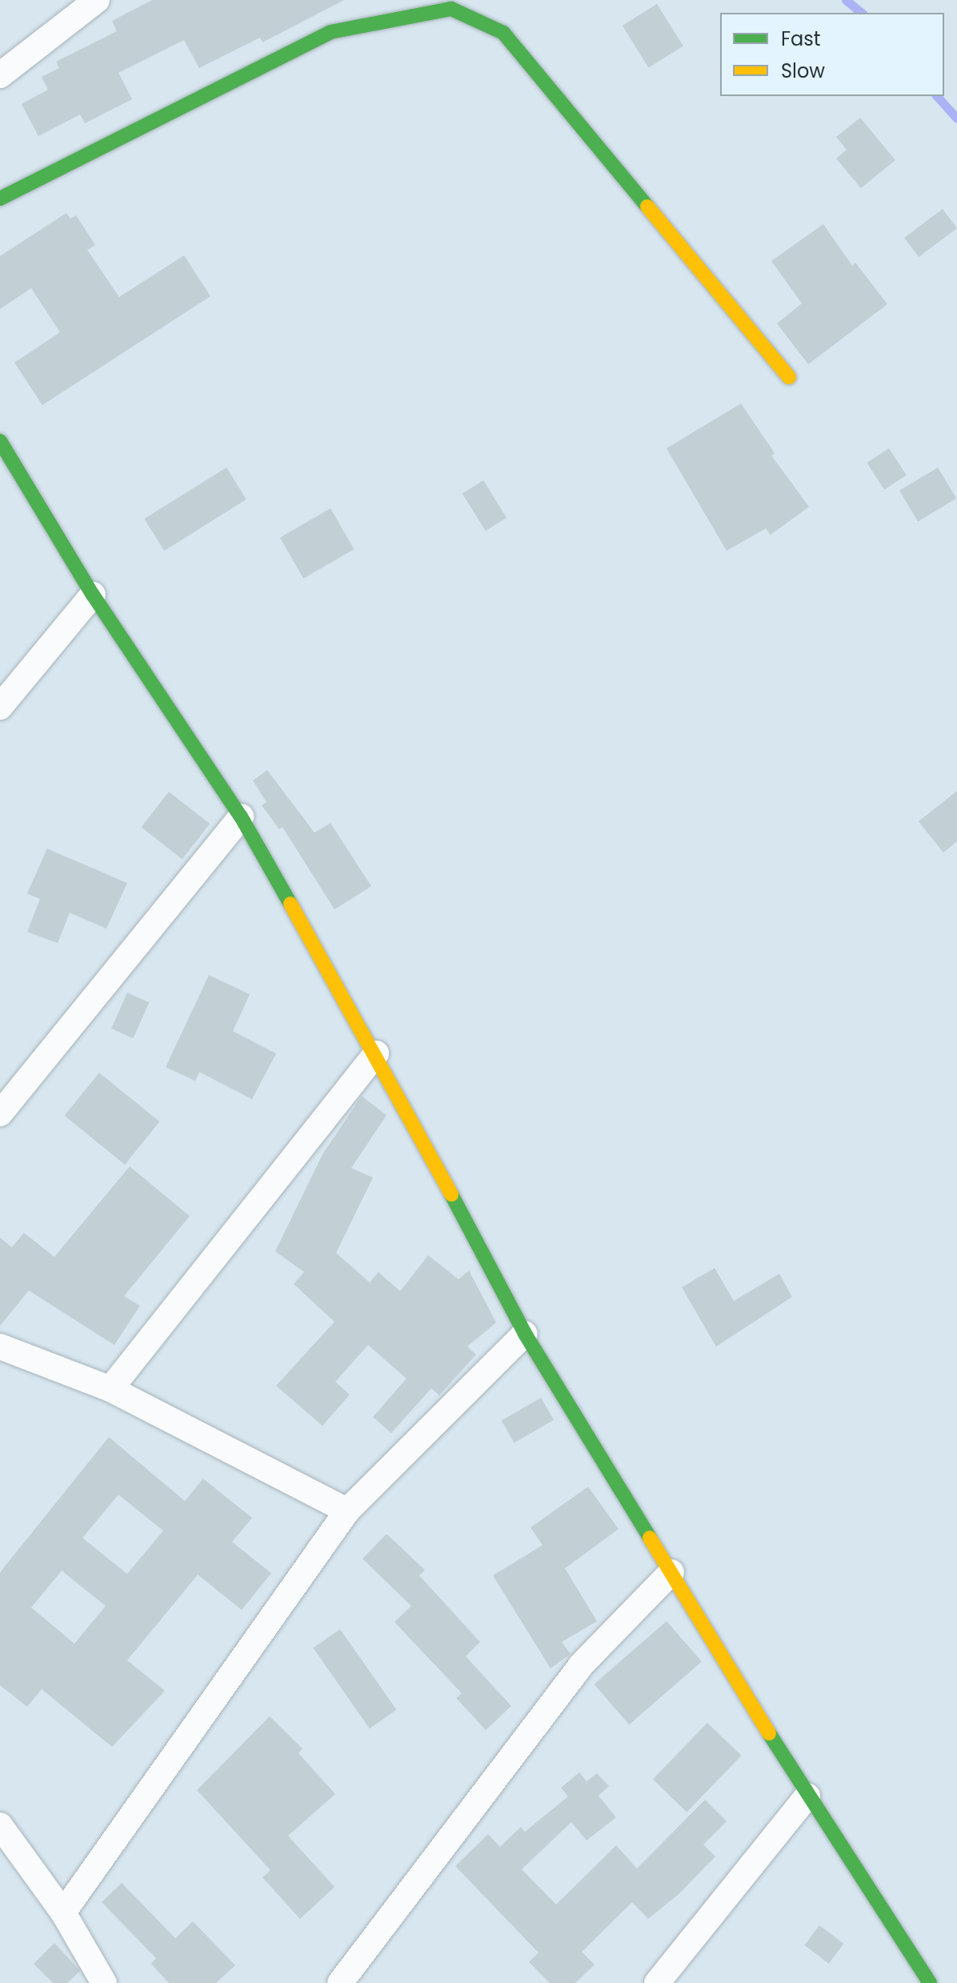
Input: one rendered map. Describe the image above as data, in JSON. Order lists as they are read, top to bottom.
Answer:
{
  "legend": ["Fast", "Slow"]
}
